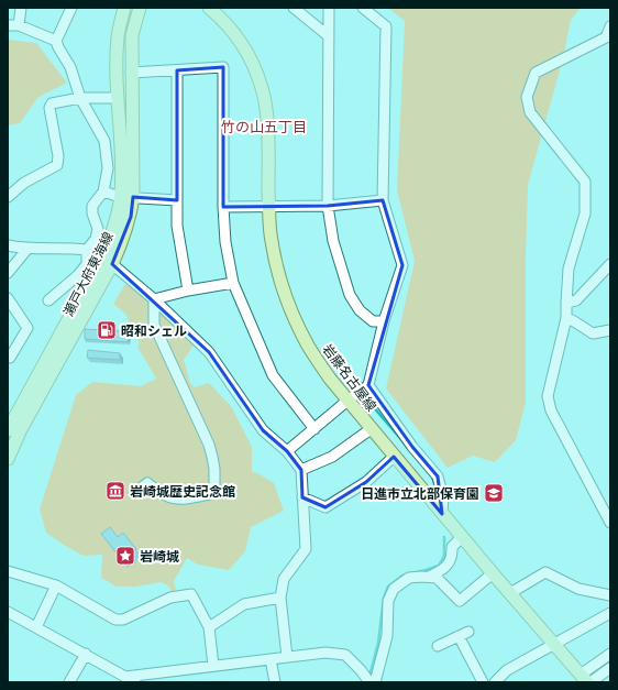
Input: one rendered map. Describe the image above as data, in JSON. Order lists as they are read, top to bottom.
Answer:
{
  "streets": {
    "main road": ["瀬戸大府東海線", "岩藤名古屋線"]
  },
  "districts": ["竹の山五丁目"],
  "places": {
    "fuel station": ["昭和シェル"],
    "museum": ["岩崎城歴史記念館"],
    "school or university": ["日進市立北部保育園"],
    "place": ["岩崎城"]
  }
}
